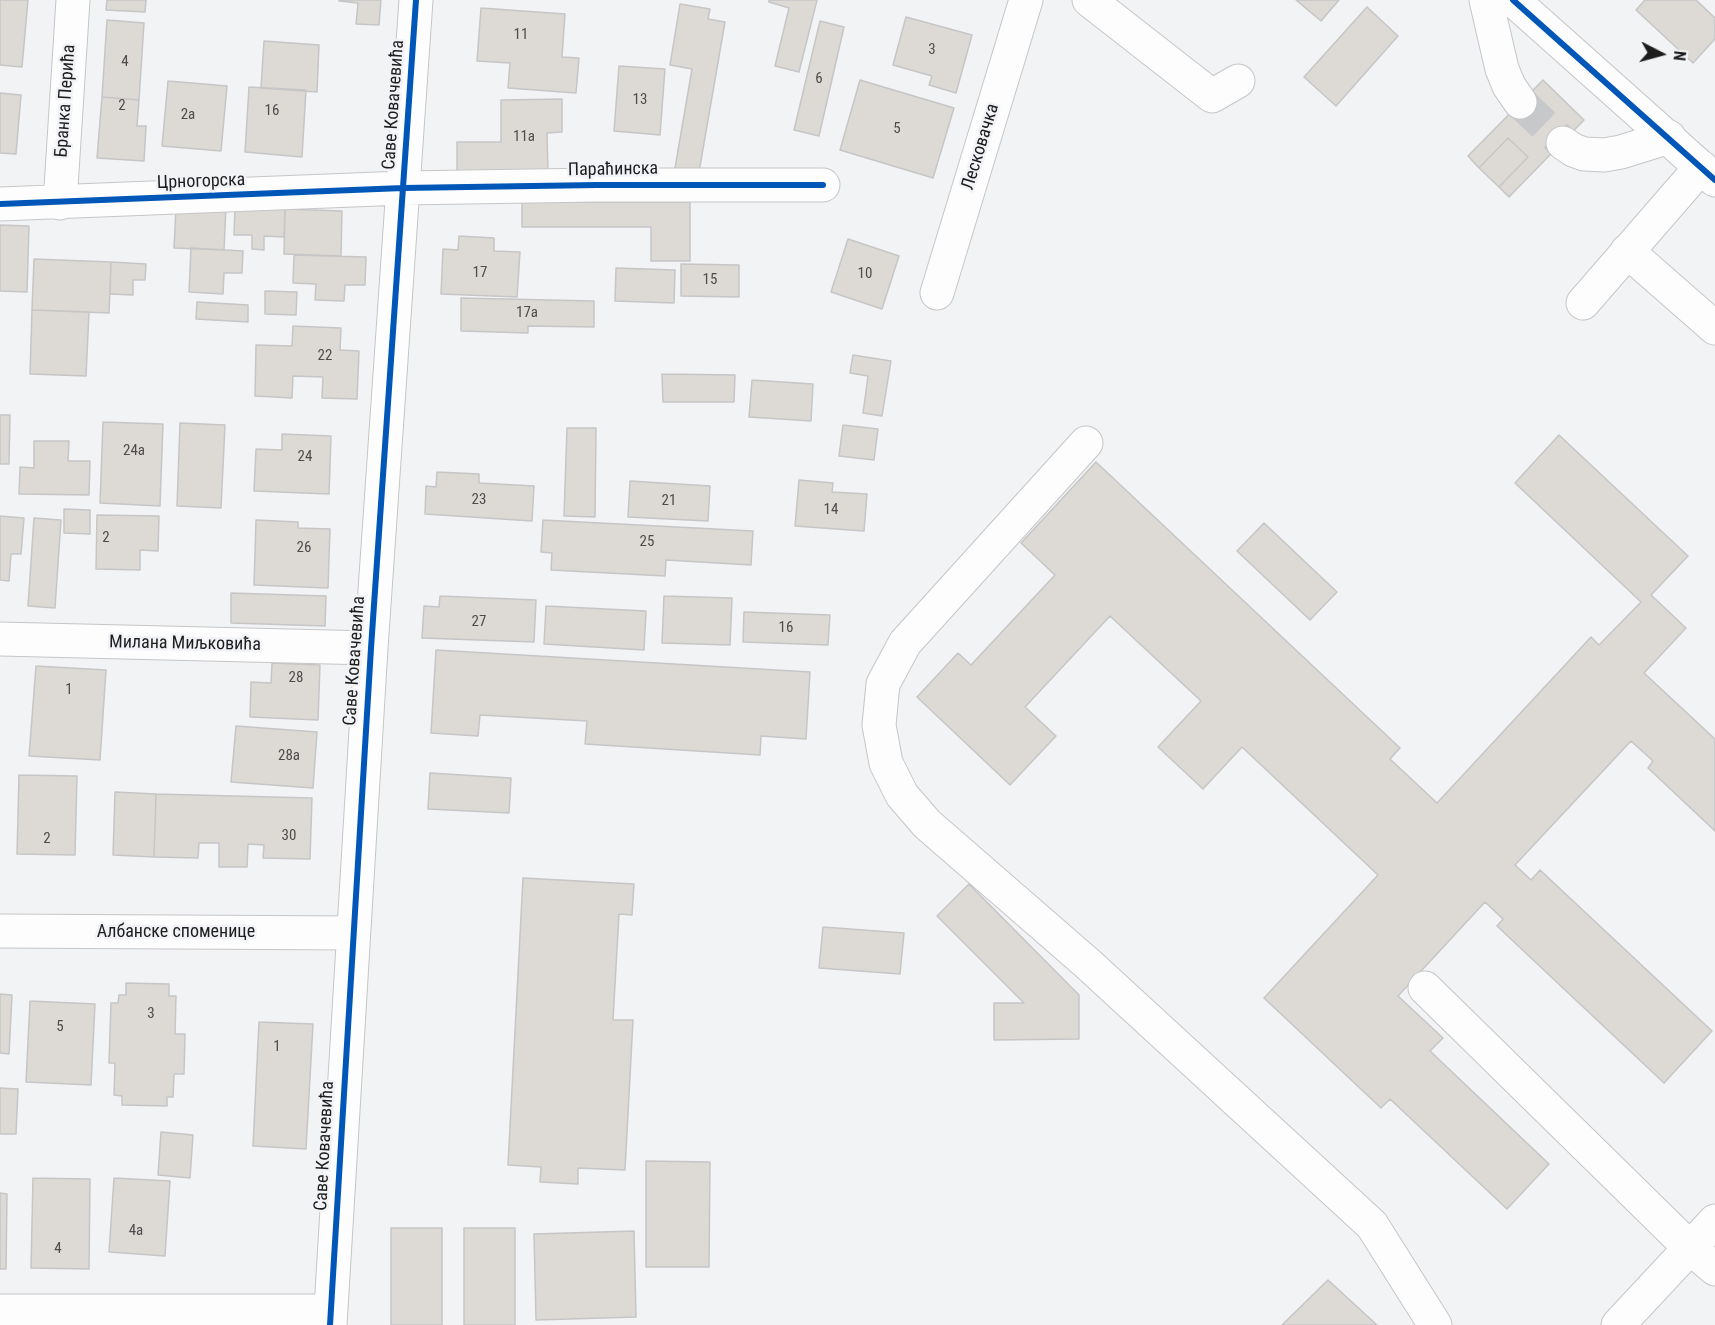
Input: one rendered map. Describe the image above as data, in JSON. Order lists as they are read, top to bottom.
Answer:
{
  "streets": {
    "street": [
      "Бранка Перића",
      "Саве Ковачевића",
      "Лесковачка",
      "Параћинска",
      "Црногорска",
      "Милана Миљковића",
      "Албанске споменице"
    ]
  },
  "crossings": [
    ["Бранка Перића", "Црногорска"],
    ["Саве Ковачевића", "Параћинска"],
    ["Саве Ковачевића", "Црногорска"],
    ["Саве Ковачевића", "Милана Миљковића"],
    ["Саве Ковачевића", "Албанске споменице"],
    ["Параћинска", "Црногорска"]
  ],
  "house_numbers": [
    "11",
    "3",
    "4",
    "6",
    "13",
    "2",
    "16",
    "2a",
    "5",
    "11a",
    "17",
    "10",
    "15",
    "17a",
    "22",
    "24a",
    "24",
    "23",
    "21",
    "14",
    "2",
    "25",
    "26",
    "27",
    "16",
    "28",
    "1",
    "28a",
    "30",
    "2",
    "3",
    "5",
    "1",
    "4a",
    "4"
  ],
  "north": "right"
}
